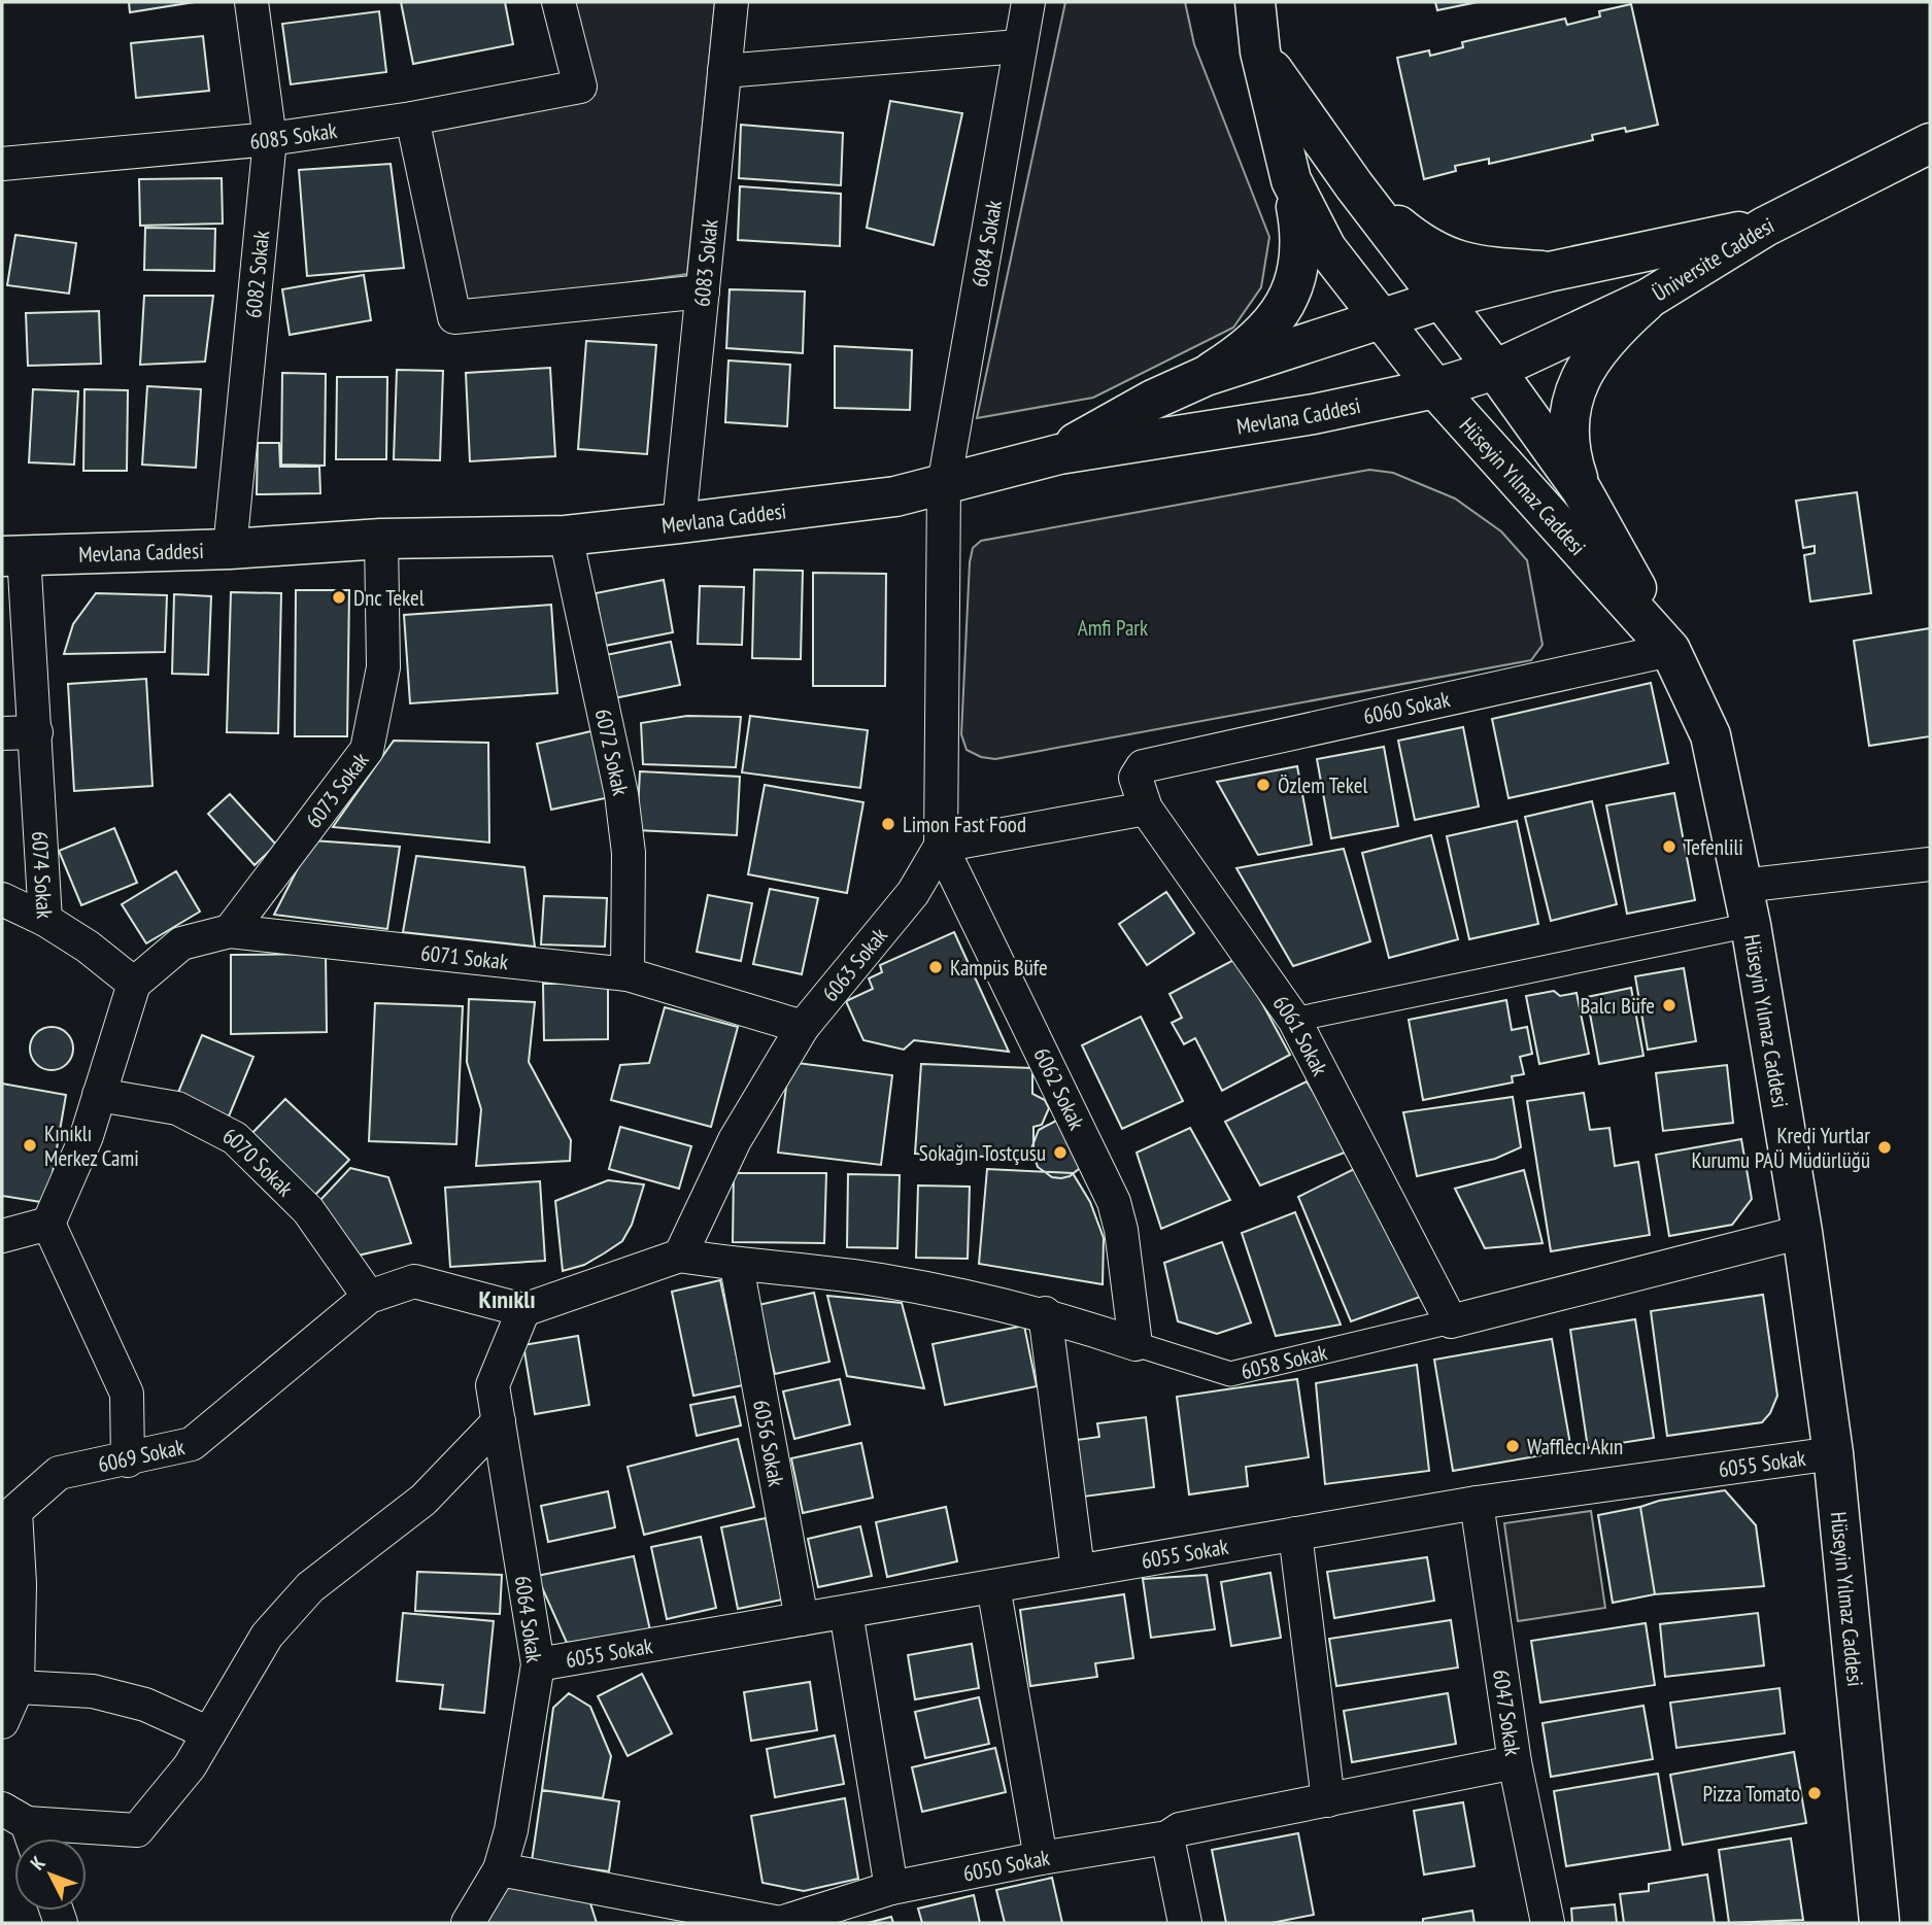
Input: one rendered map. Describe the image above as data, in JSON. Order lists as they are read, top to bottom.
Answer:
{
  "streets": {
    "street": [
      "6085 Sokak",
      "6084 Sokak",
      "Üniversite Caddesi",
      "6083 Sokak",
      "6082 Sokak",
      "Mevlana Caddesi",
      "Hüseyin Yılmaz Caddesi",
      "6060 Sokak",
      "6072 Sokak",
      "6073 Sokak",
      "6074 Sokak",
      "6071 Sokak",
      "6063 Sokak",
      "6061 Sokak",
      "6062 Sokak",
      "6070 Sokak",
      "6058 Sokak",
      "6056 Sokak",
      "6069 Sokak",
      "6055 Sokak",
      "6064 Sokak",
      "6047 Sokak",
      "6050 Sokak"
    ]
  },
  "crossings": [
    ["6085 Sokak", "6082 Sokak"],
    ["6084 Sokak", "Mevlana Caddesi"],
    ["6084 Sokak", "6063 Sokak"],
    ["Üniversite Caddesi", "Mevlana Caddesi"],
    ["Üniversite Caddesi", "Hüseyin Yılmaz Caddesi"],
    ["6083 Sokak", "Mevlana Caddesi"],
    ["6082 Sokak", "Mevlana Caddesi"],
    ["Mevlana Caddesi", "Hüseyin Yılmaz Caddesi"],
    ["Mevlana Caddesi", "6072 Sokak"],
    ["Mevlana Caddesi", "6073 Sokak"],
    ["Mevlana Caddesi", "6074 Sokak"],
    ["Mevlana Caddesi", "6063 Sokak"],
    ["Hüseyin Yılmaz Caddesi", "6060 Sokak"],
    ["Hüseyin Yılmaz Caddesi", "6058 Sokak"],
    ["Hüseyin Yılmaz Caddesi", "6055 Sokak"],
    ["6060 Sokak", "6061 Sokak"],
    ["6072 Sokak", "6071 Sokak"],
    ["6073 Sokak", "6071 Sokak"],
    ["6074 Sokak", "6071 Sokak"],
    ["6071 Sokak", "6063 Sokak"],
    ["6063 Sokak", "6062 Sokak"],
    ["6063 Sokak", "6058 Sokak"],
    ["6061 Sokak", "6058 Sokak"],
    ["6062 Sokak", "6058 Sokak"],
    ["6070 Sokak", "6069 Sokak"],
    ["6058 Sokak", "6056 Sokak"],
    ["6056 Sokak", "6055 Sokak"],
    ["6069 Sokak", "6064 Sokak"],
    ["6055 Sokak", "6064 Sokak"],
    ["6055 Sokak", "6047 Sokak"],
    ["6064 Sokak", "6050 Sokak"],
    ["6047 Sokak", "6050 Sokak"]
  ],
  "districts": ["Kınıklı"],
  "parks": ["Amfi Park"],
  "places": [
    "Dnc Tekel",
    "Özlem Tekel",
    "Limon Fast Food",
    "Tefenlili",
    "Kampüs Büfe",
    "Balcı Büfe",
    "Kınıklı Merkez Cami",
    "Kredi Yurtlar Kurumu PAÜ Müdürlüğü",
    "Sokağın Tostçusu",
    "Wafflecı Akın",
    "Pizza Tomato"
  ],
  "north": "top left"
}
